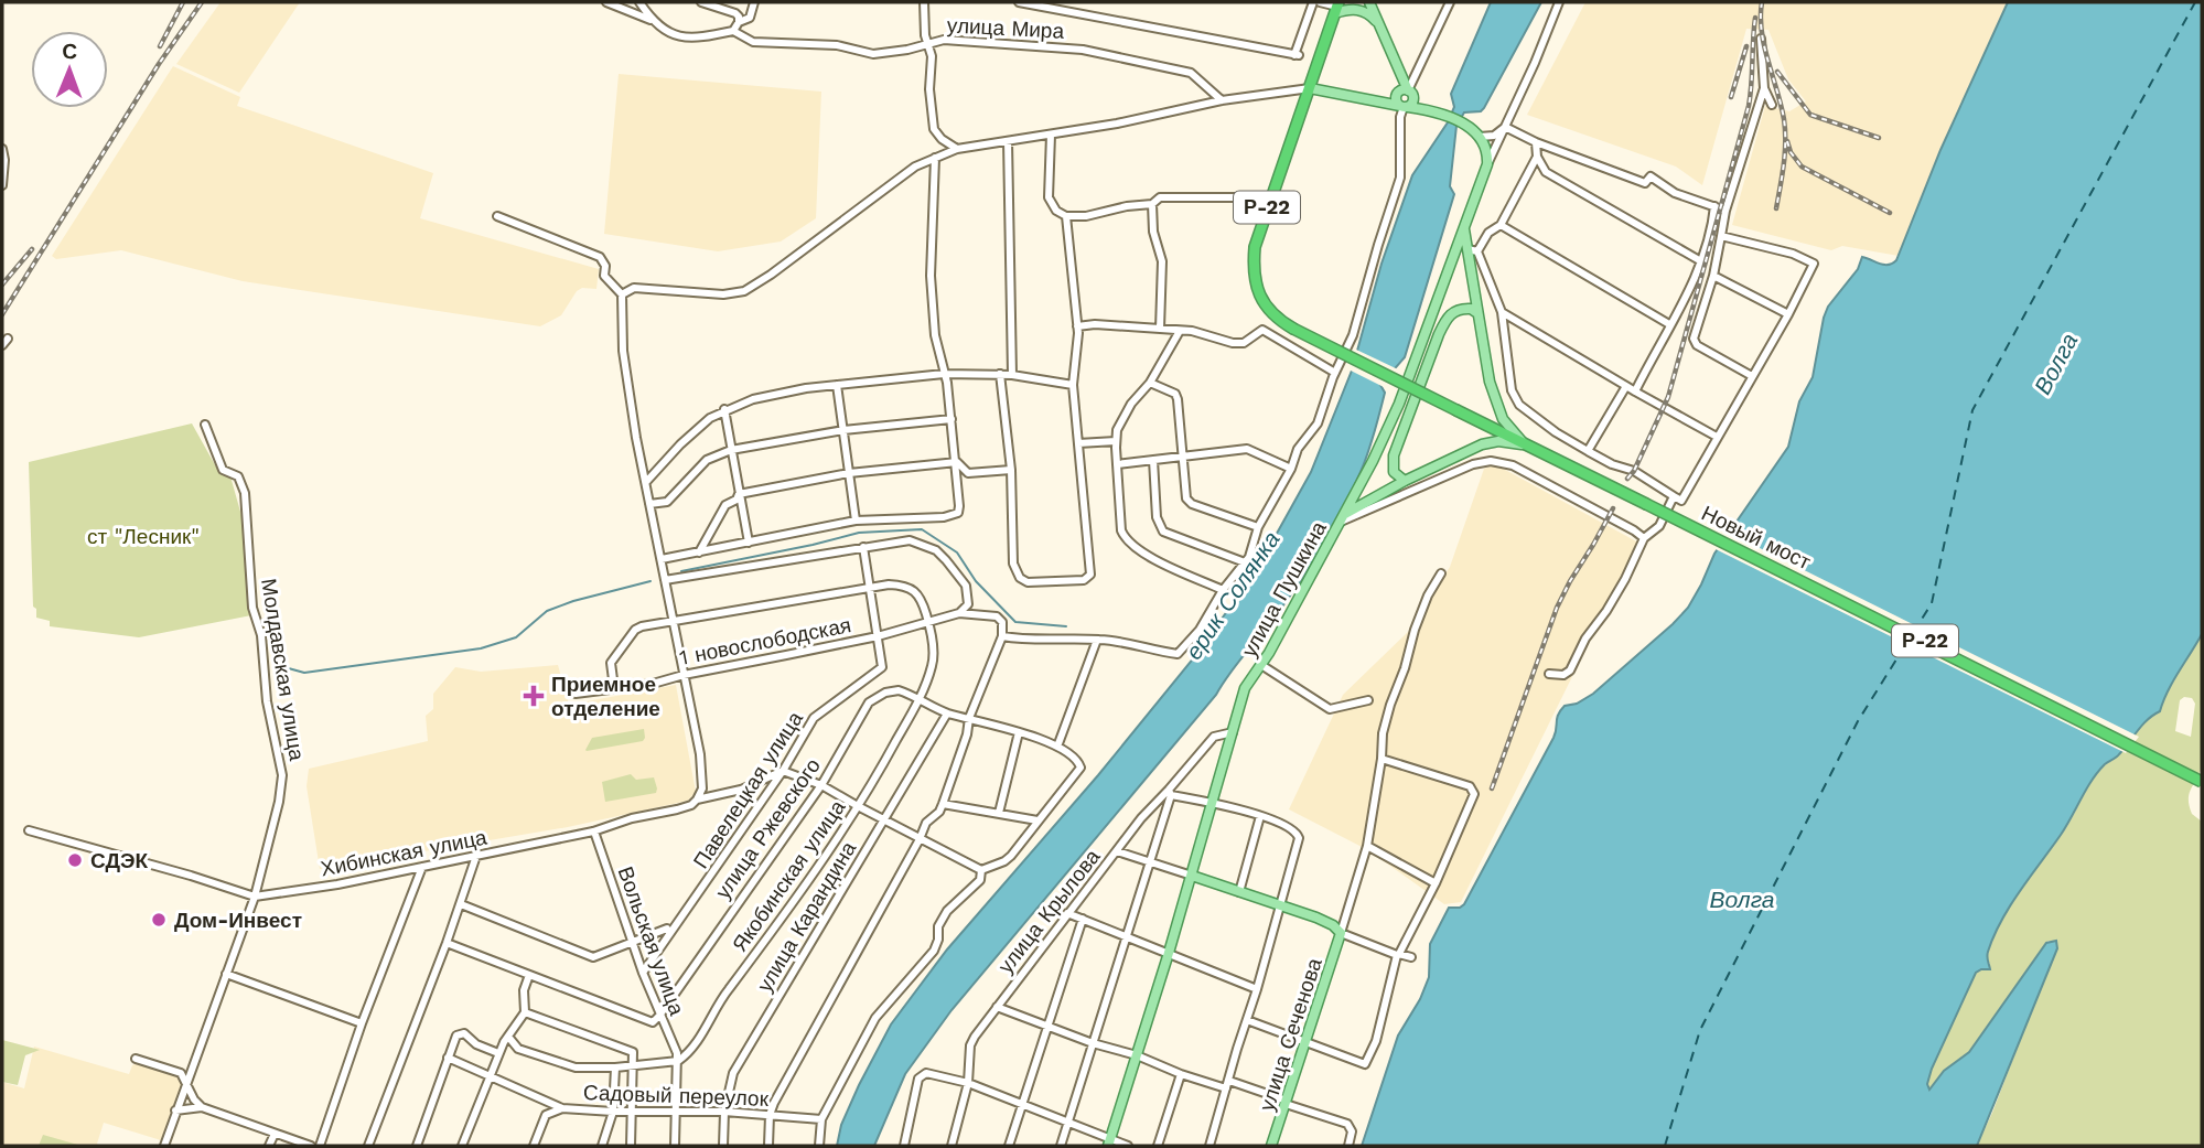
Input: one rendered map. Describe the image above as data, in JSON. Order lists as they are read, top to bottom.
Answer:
{
  "streets": {
    "highway": ["Р-22", "Новый мост"],
    "main road": ["улица Пушкина", "улица Сеченова"],
    "street": [
      "улица Мира",
      "1 новослободская",
      "Молдавская улица",
      "Павелецкая улица",
      "улица Ржевского",
      "Хибинская улица",
      "Якобинская улица",
      "улица Крылова",
      "улица Карандина",
      "Вольская улица",
      "Садовый переулок"
    ]
  },
  "crossings": [
    ["Р-22", "Новый мост"],
    ["улица Пушкина", "улица Крылова"],
    ["1 новослободская", "Павелецкая улица"],
    ["1 новослободская", "Якобинская улица"],
    ["Молдавская улица", "Хибинская улица"],
    ["Павелецкая улица", "Хибинская улица"],
    ["Павелецкая улица", "Вольская улица"],
    ["улица Ржевского", "Якобинская улица"],
    ["улица Ржевского", "улица Карандина"],
    ["улица Ржевского", "Вольская улица"],
    ["Хибинская улица", "Вольская улица"],
    ["Якобинская улица", "Вольская улица"],
    ["улица Карандина", "Садовый переулок"]
  ],
  "water": ["Волга", "ерик Солянка"],
  "parks": ["ст \"Лесник\""],
  "places": {
    "health": ["Приемное отделение"],
    "other": ["СДЭК", "Дом-Инвест"]
  },
  "north": "top"
}
